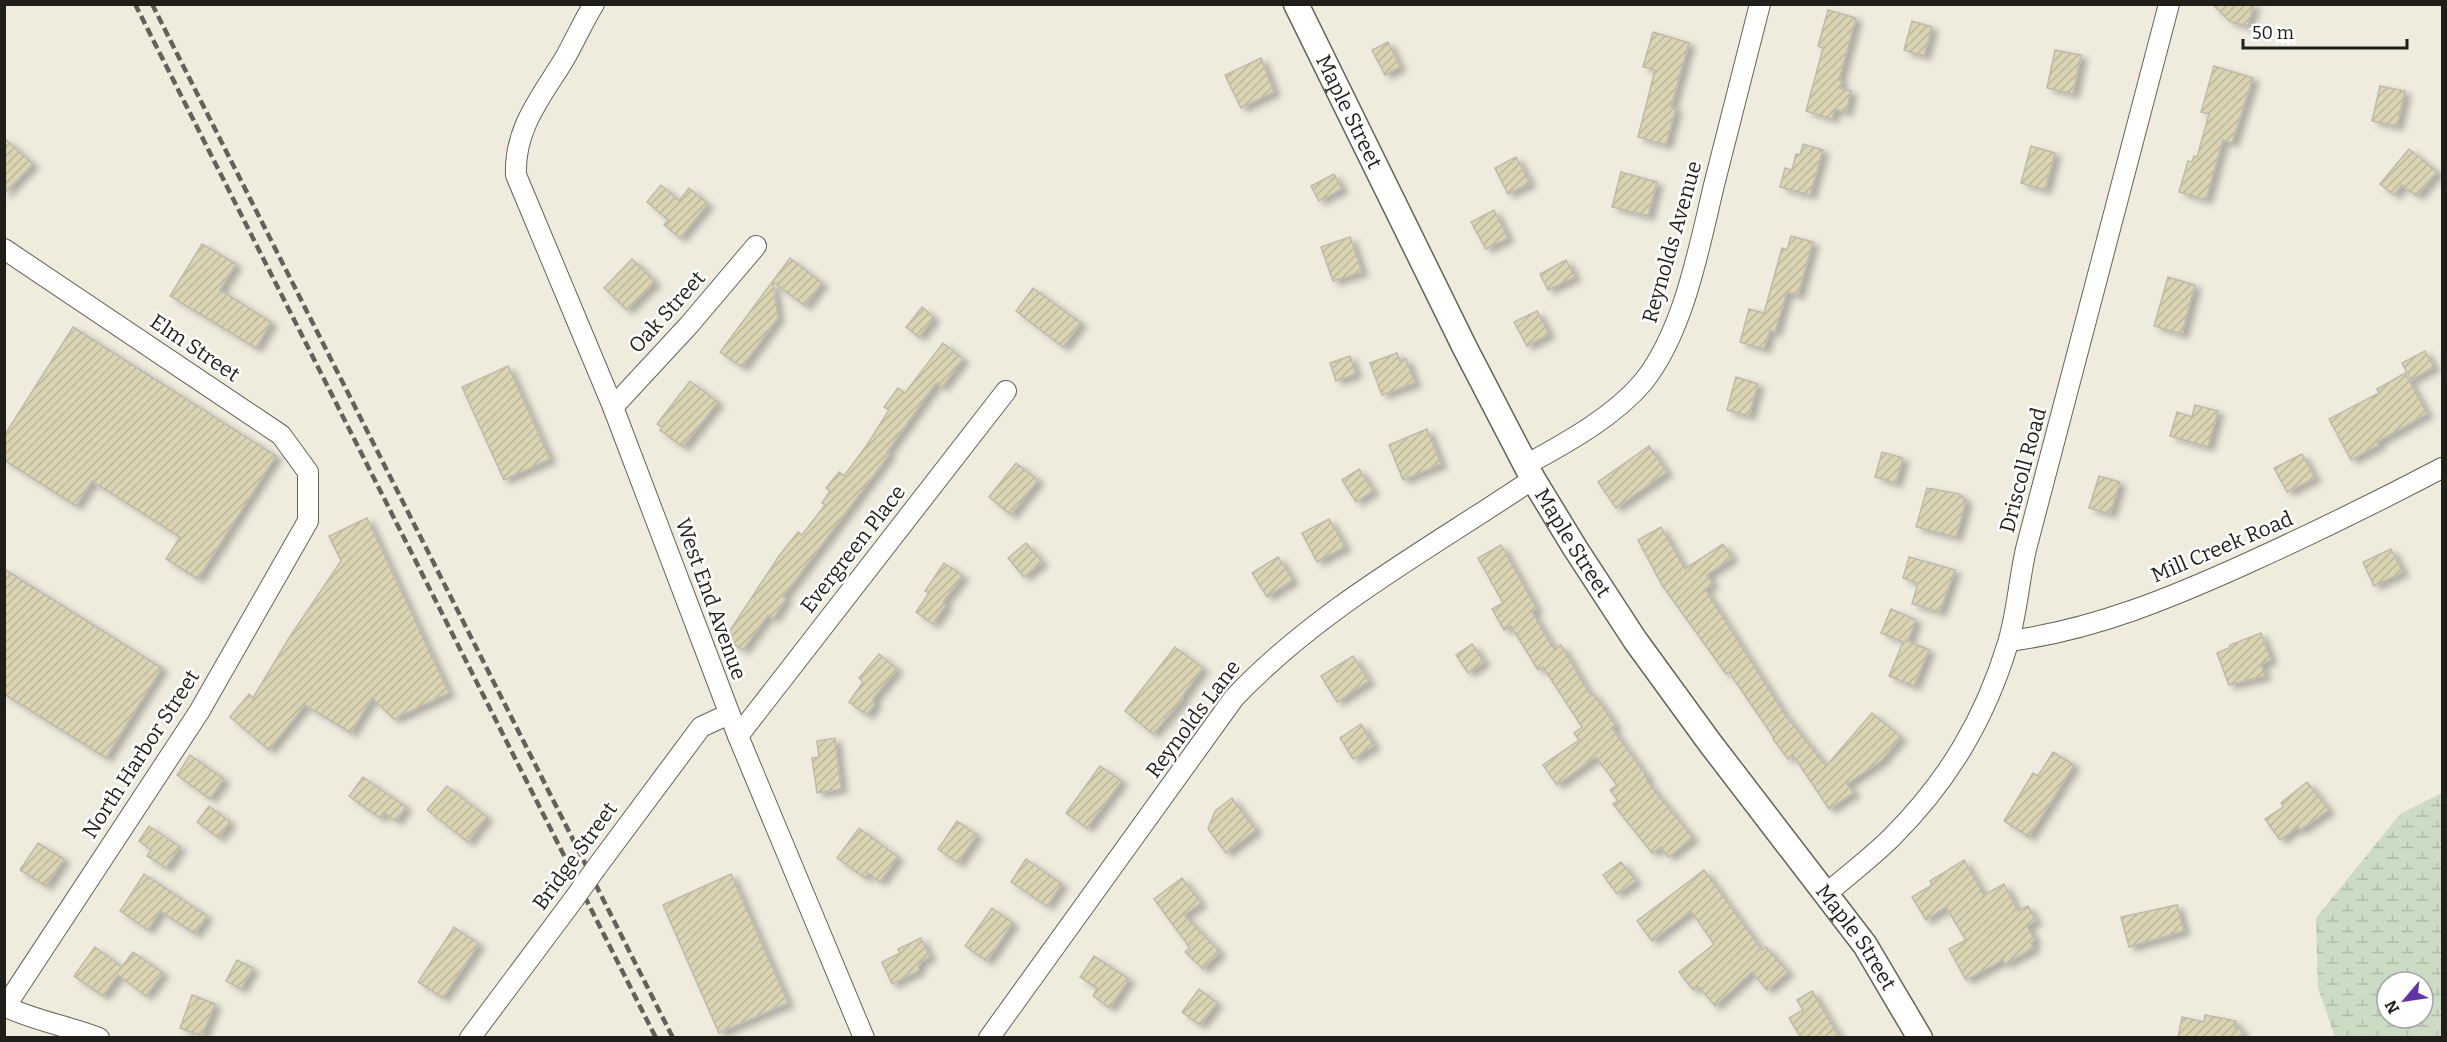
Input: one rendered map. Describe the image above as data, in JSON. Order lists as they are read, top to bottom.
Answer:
{
  "streets": {
    "street": [
      "Maple Street",
      "Reynolds Avenue",
      "Oak Street",
      "Elm Street",
      "Driscoll Road",
      "Mill Creek Road",
      "Evergreen Place",
      "West End Avenue",
      "Reynolds Lane",
      "North Harbor Street",
      "Bridge Street"
    ]
  },
  "crossings": [
    ["Maple Street", "Reynolds Avenue"],
    ["Maple Street", "Driscoll Road"],
    ["Maple Street", "Reynolds Lane"],
    ["Reynolds Avenue", "Reynolds Lane"],
    ["Oak Street", "West End Avenue"],
    ["Elm Street", "North Harbor Street"],
    ["Driscoll Road", "Mill Creek Road"],
    ["Evergreen Place", "West End Avenue"],
    ["West End Avenue", "Bridge Street"]
  ],
  "scale_bar": "50 m",
  "north": "bottom left"
}
